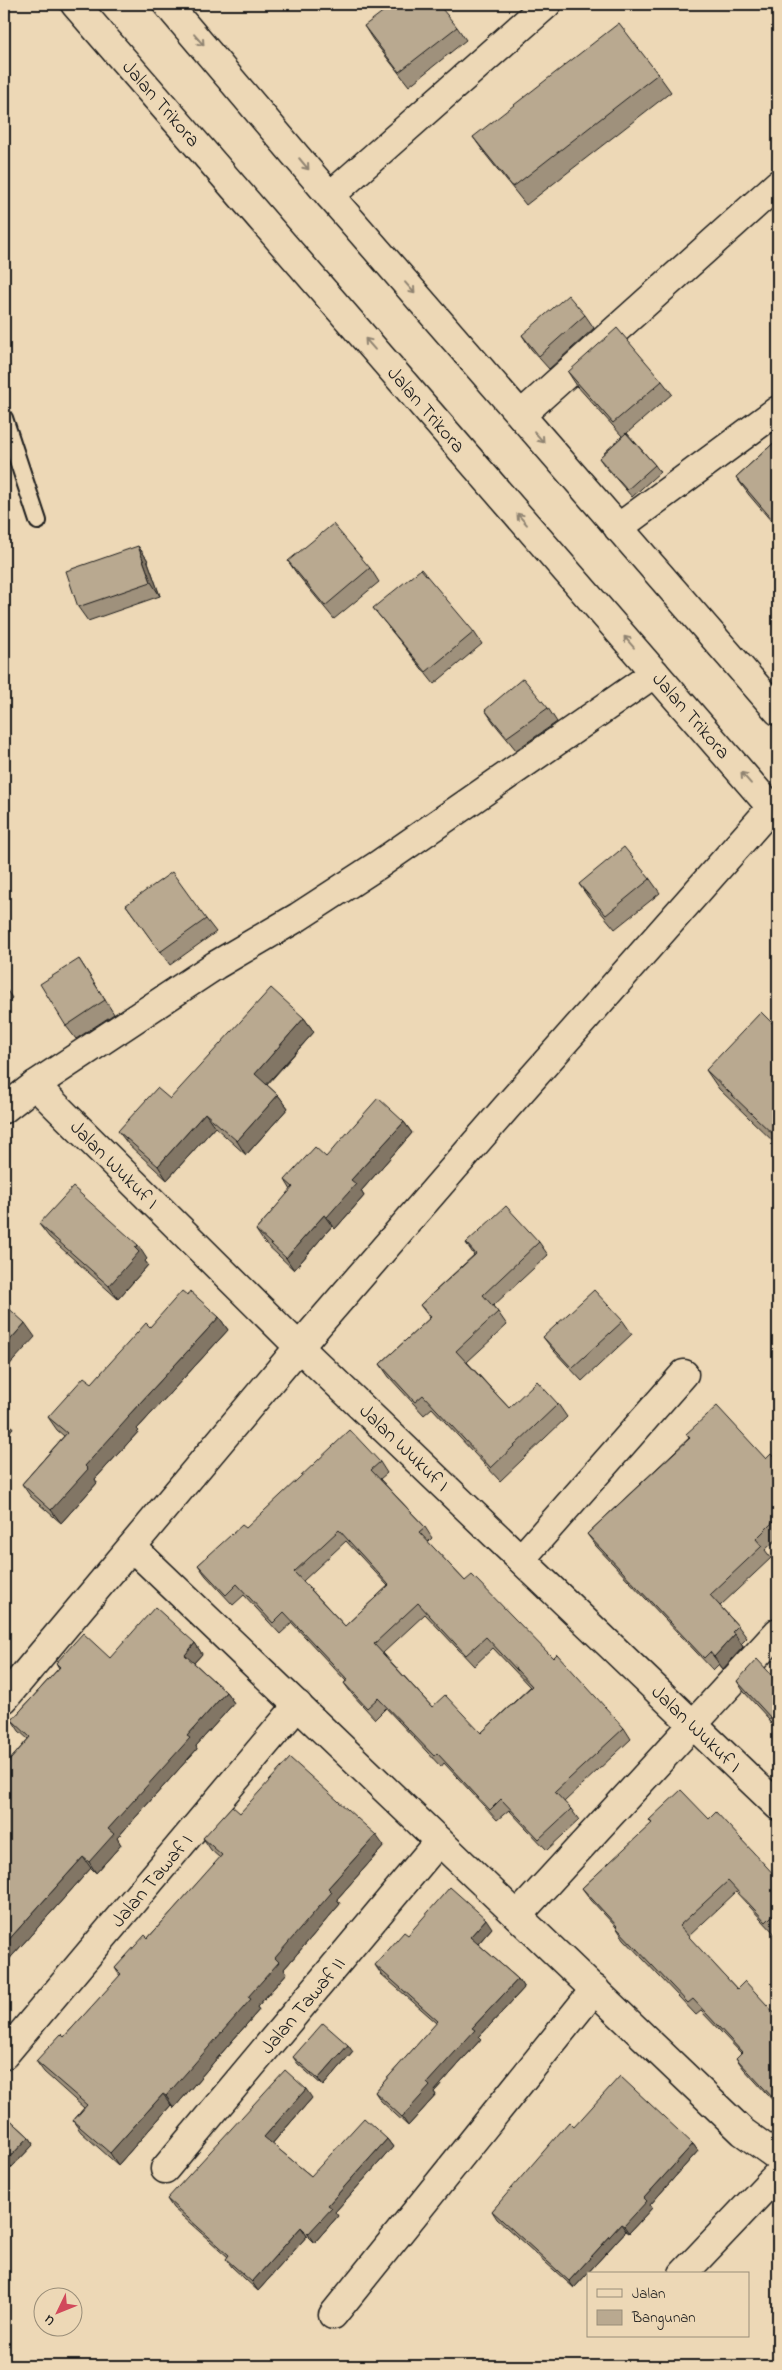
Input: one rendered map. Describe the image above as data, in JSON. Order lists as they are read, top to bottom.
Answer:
{
  "streets": {
    "street": [
      "Jalan Trikora",
      "Jalan Wukuf I",
      "Jalan Tawaf I",
      "Jalan Tawaf II"
    ]
  },
  "legend": ["Jalan", "Bangunan"],
  "north": "bottom left"
}
